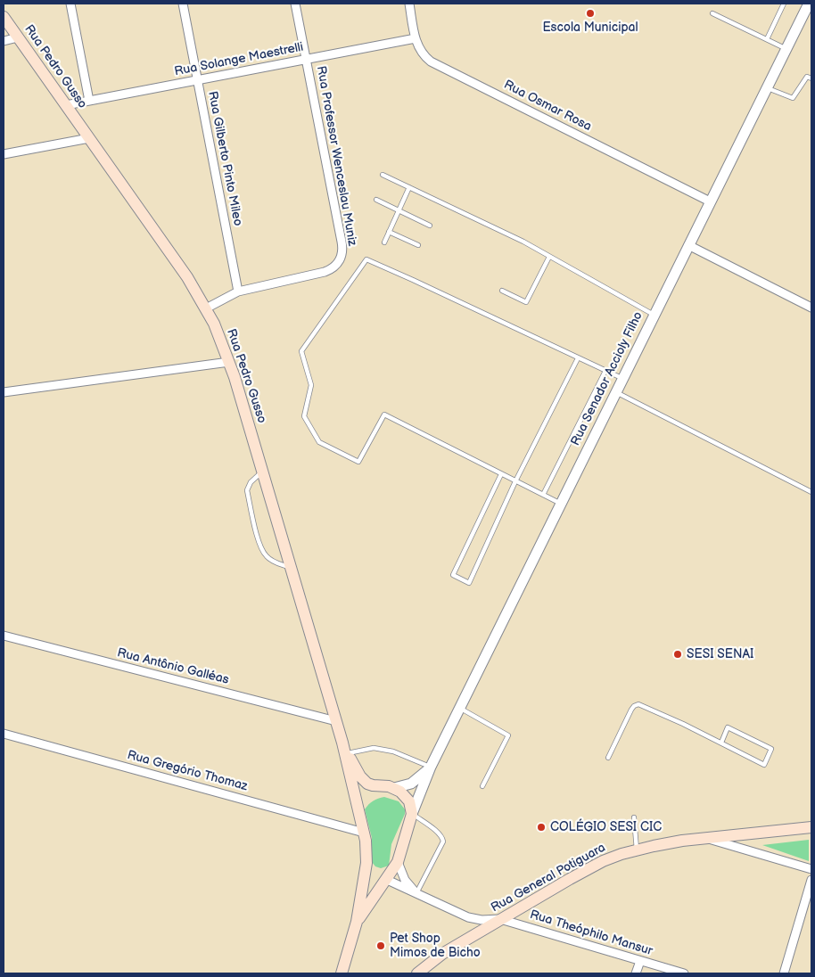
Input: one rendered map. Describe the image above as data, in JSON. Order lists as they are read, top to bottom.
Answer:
{
  "streets": {
    "main road": ["Rua Pedro Gusso", "Rua General Potiguara"],
    "street": [
      "Rua Solange Maestrelli",
      "Rua Osmar Rosa",
      "Rua Professor Wenceslau Muniz",
      "Rua Gilberto Pinto Mileo",
      "Rua Senador Accioly Filho",
      "Rua Antônio Galléas",
      "Rua Gregório Thomaz",
      "Rua Theóphilo Mansur"
    ]
  },
  "crossings": [
    ["Rua Solange Maestrelli", "Rua Pedro Gusso"],
    ["Rua Solange Maestrelli", "Rua Osmar Rosa"],
    ["Rua Solange Maestrelli", "Rua Professor Wenceslau Muniz"],
    ["Rua Solange Maestrelli", "Rua Gilberto Pinto Mileo"],
    ["Rua Pedro Gusso", "Rua Senador Accioly Filho"],
    ["Rua Pedro Gusso", "Rua Antônio Galléas"],
    ["Rua Pedro Gusso", "Rua Gregório Thomaz"],
    ["Rua Pedro Gusso", "Rua Theóphilo Mansur"],
    ["Rua Osmar Rosa", "Rua Senador Accioly Filho"],
    ["Rua Professor Wenceslau Muniz", "Rua Gilberto Pinto Mileo"],
    ["Rua General Potiguara", "Rua Theóphilo Mansur"]
  ],
  "places": [
    "Escola Municipal",
    "SESI SENAI",
    "COLÉGIO SESI CIC",
    "Pet Shop Mimos de Bicho"
  ]
}
